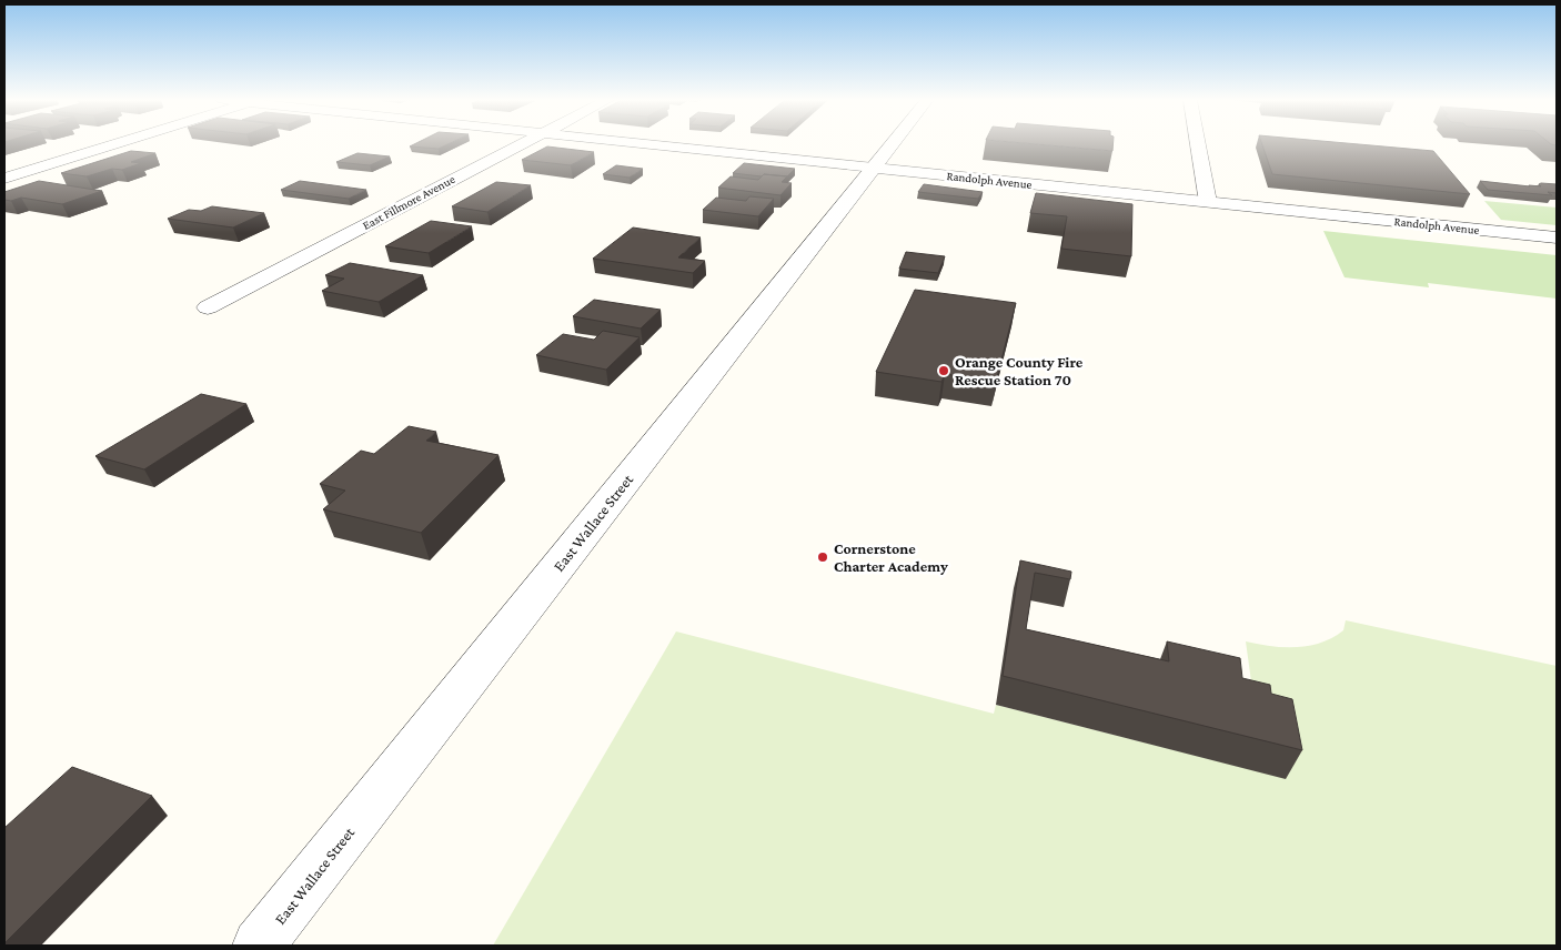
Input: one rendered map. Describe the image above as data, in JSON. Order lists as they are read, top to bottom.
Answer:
{
  "streets": {
    "street": ["Randolph Avenue", "East Fillmore Avenue", "East Wallace Street"]
  },
  "crossings": [
    ["Randolph Avenue", "East Wallace Street"]
  ],
  "places": ["Orange County Fire Rescue Station 70", "Cornerstone Charter Academy"]
}
